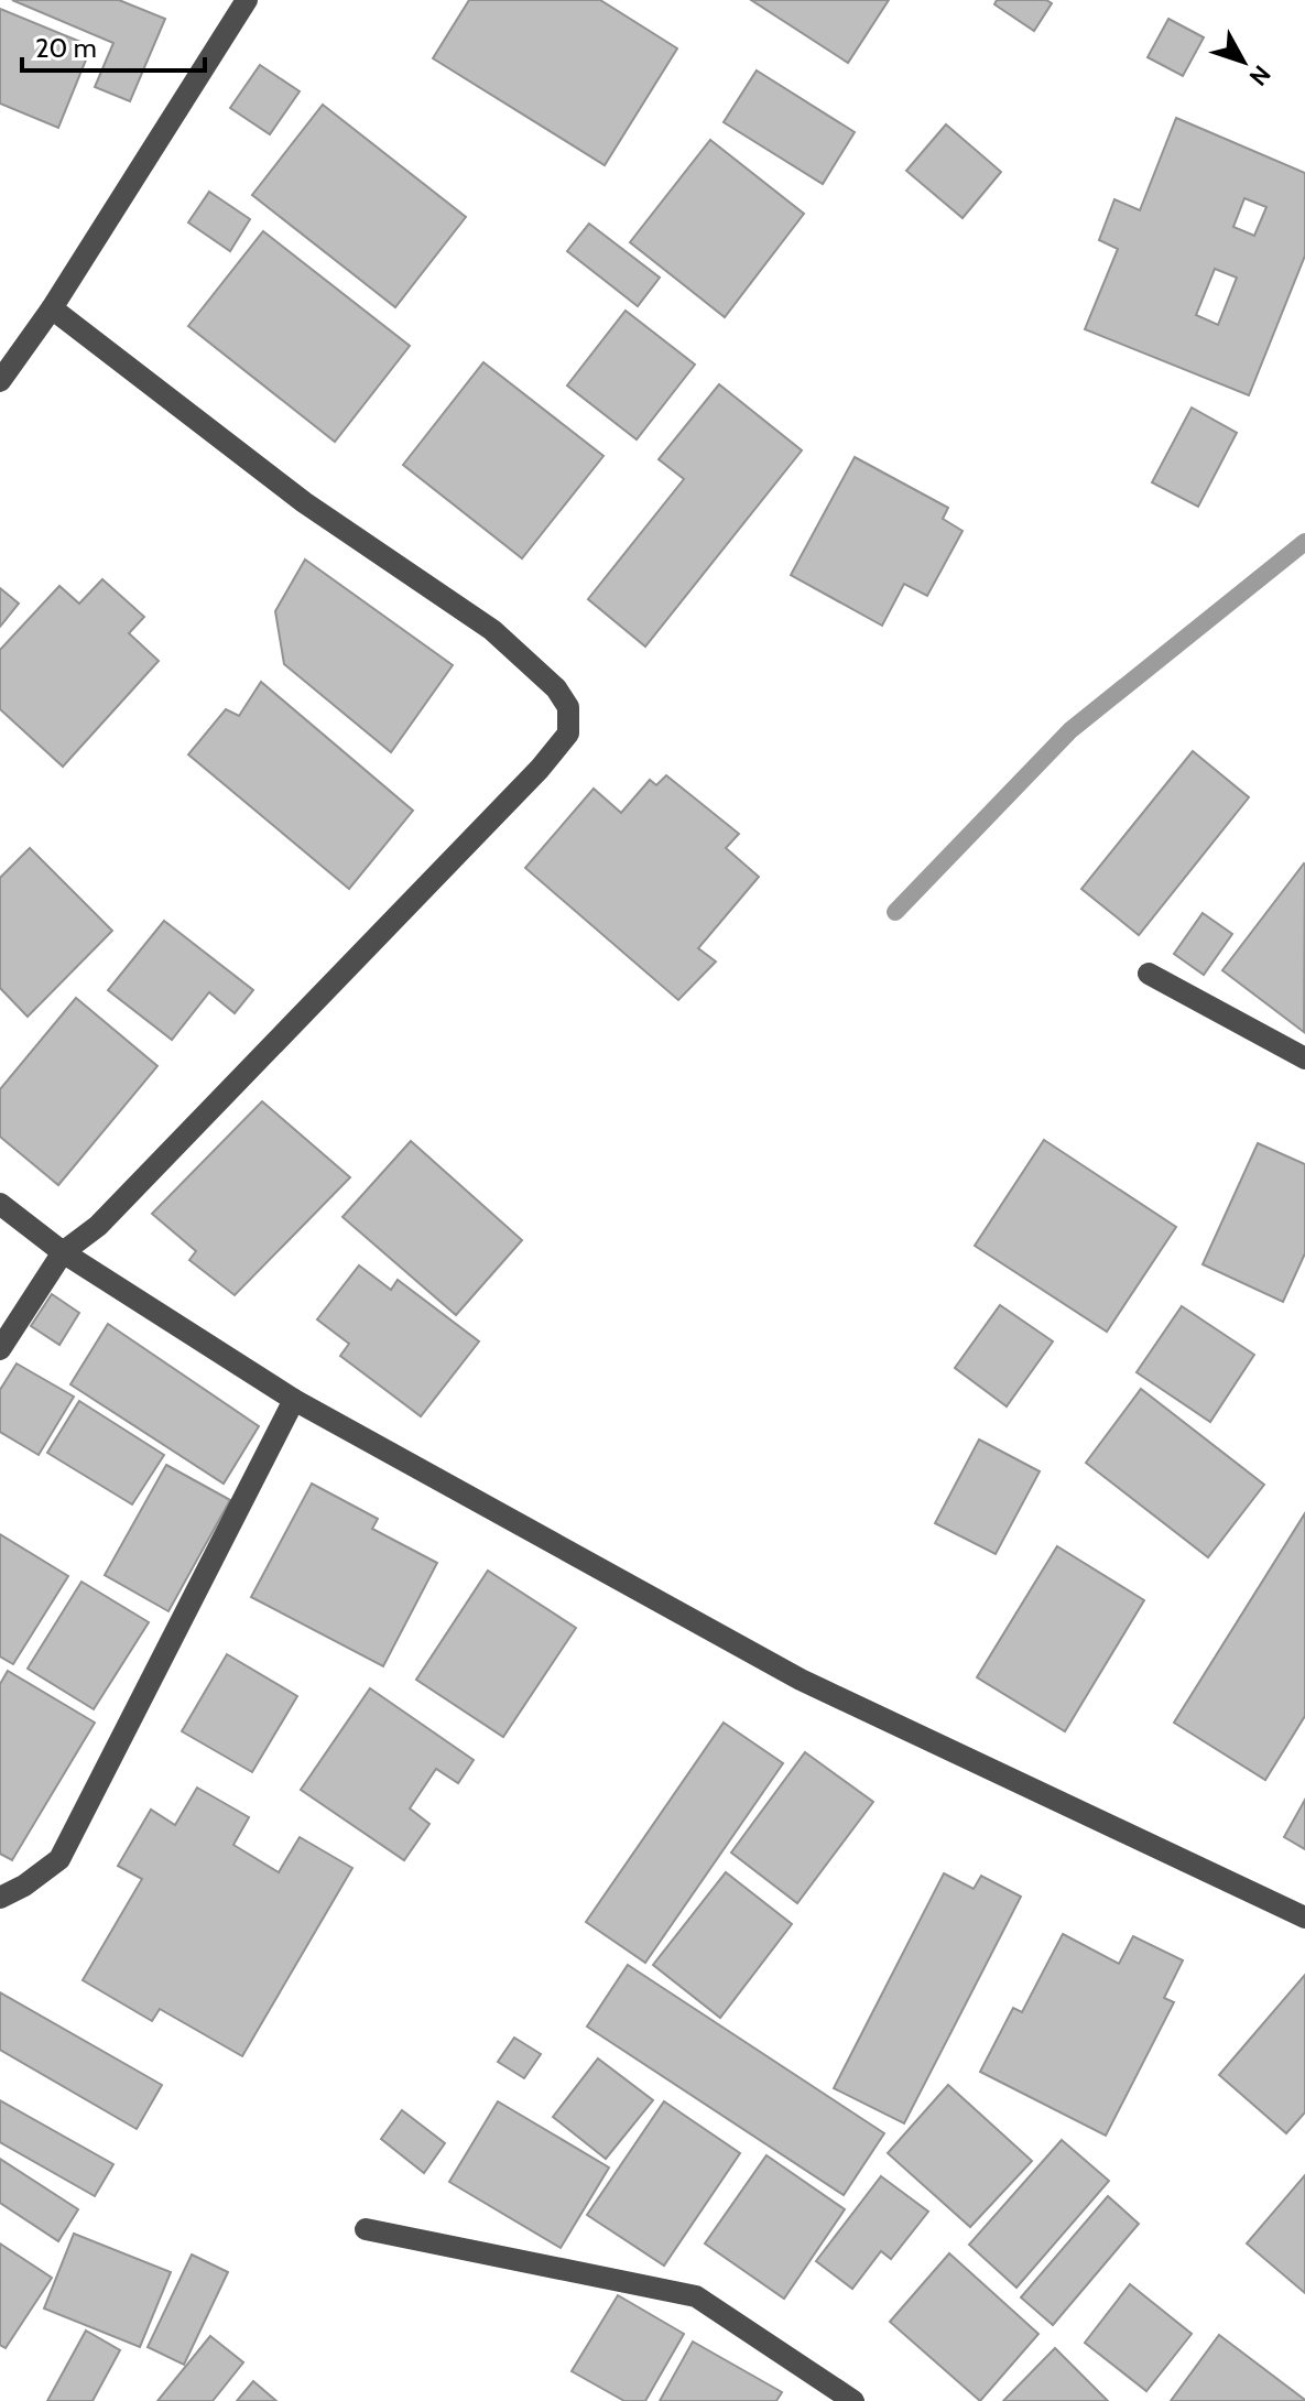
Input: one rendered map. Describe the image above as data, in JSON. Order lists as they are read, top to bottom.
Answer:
{
  "scale_bar": "20 m",
  "north": "bottom right"
}
